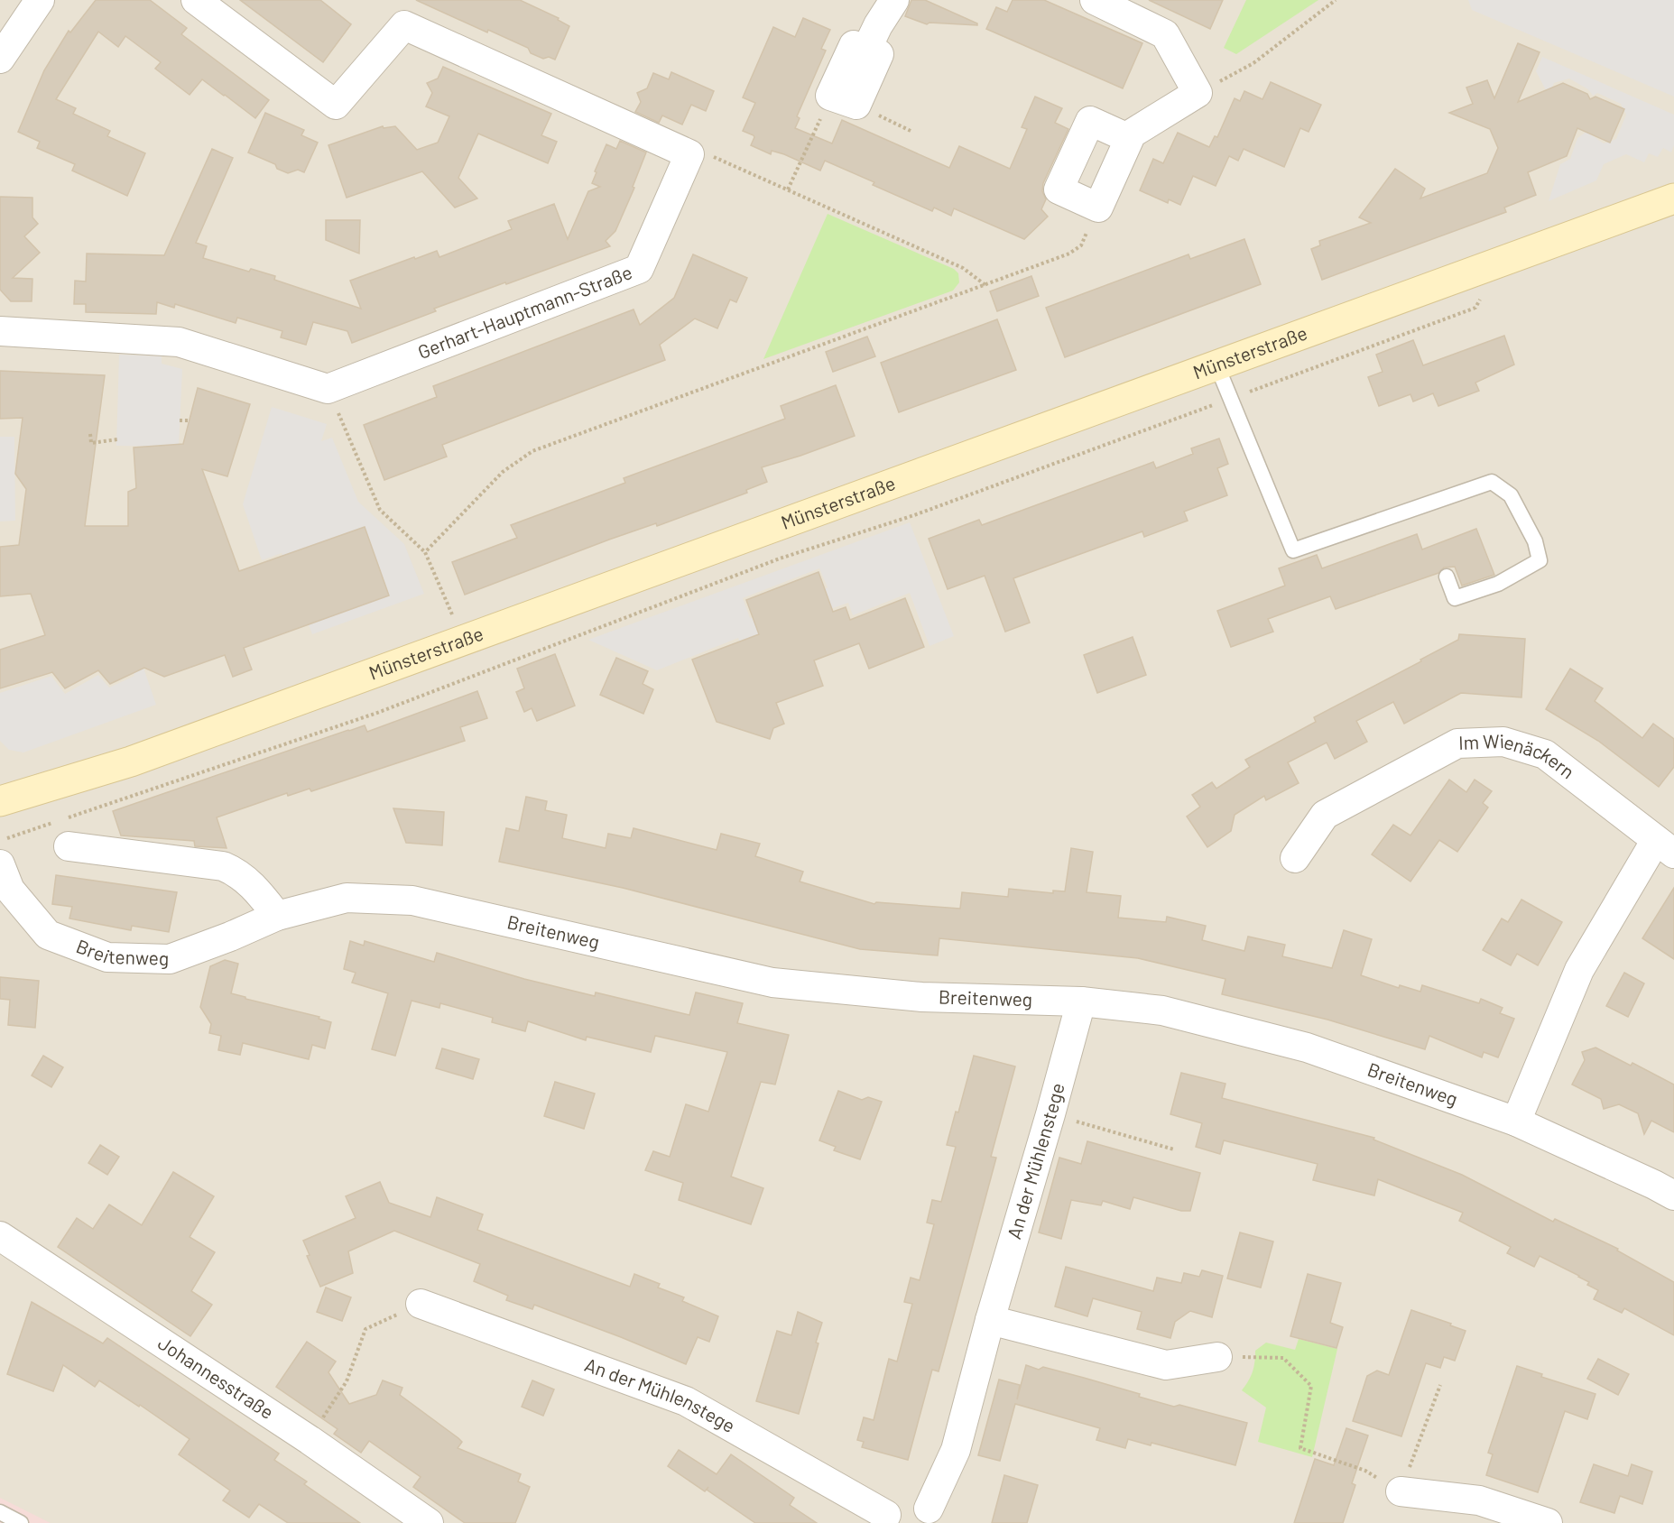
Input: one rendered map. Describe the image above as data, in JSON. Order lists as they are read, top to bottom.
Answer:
{
  "streets": {
    "main road": ["Münsterstraße"],
    "street": [
      "Gerhart-Hauptmann-Straße",
      "Im Wienäckern",
      "Breitenweg",
      "An der Mühlenstege",
      "Johannesstraße"
    ]
  },
  "crossings": [
    ["Im Wienäckern", "Breitenweg"],
    ["Breitenweg", "An der Mühlenstege"]
  ]
}
